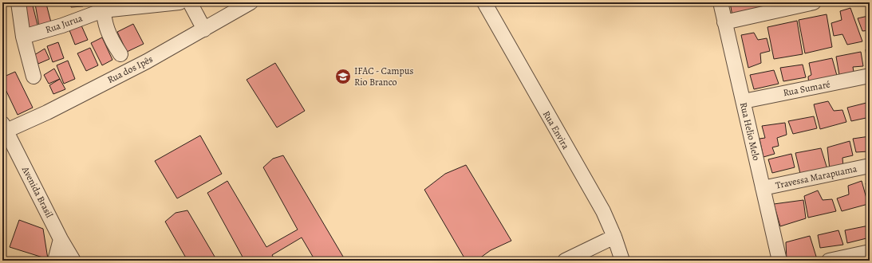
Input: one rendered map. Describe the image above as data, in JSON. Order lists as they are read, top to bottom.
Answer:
{
  "streets": {
    "street": [
      "Rua Jurua",
      "Rua dos Ipês",
      "Rua Sumaré",
      "Rua Envira",
      "Rua Helio Melo",
      "Travessa Marapuama",
      "Avenida Brasil"
    ]
  },
  "crossings": [
    ["Rua dos Ipês", "Avenida Brasil"],
    ["Rua Sumaré", "Rua Helio Melo"],
    ["Rua Helio Melo", "Travessa Marapuama"]
  ],
  "places": {
    "school or university": ["IFAC - Campus Rio Branco"]
  }
}
